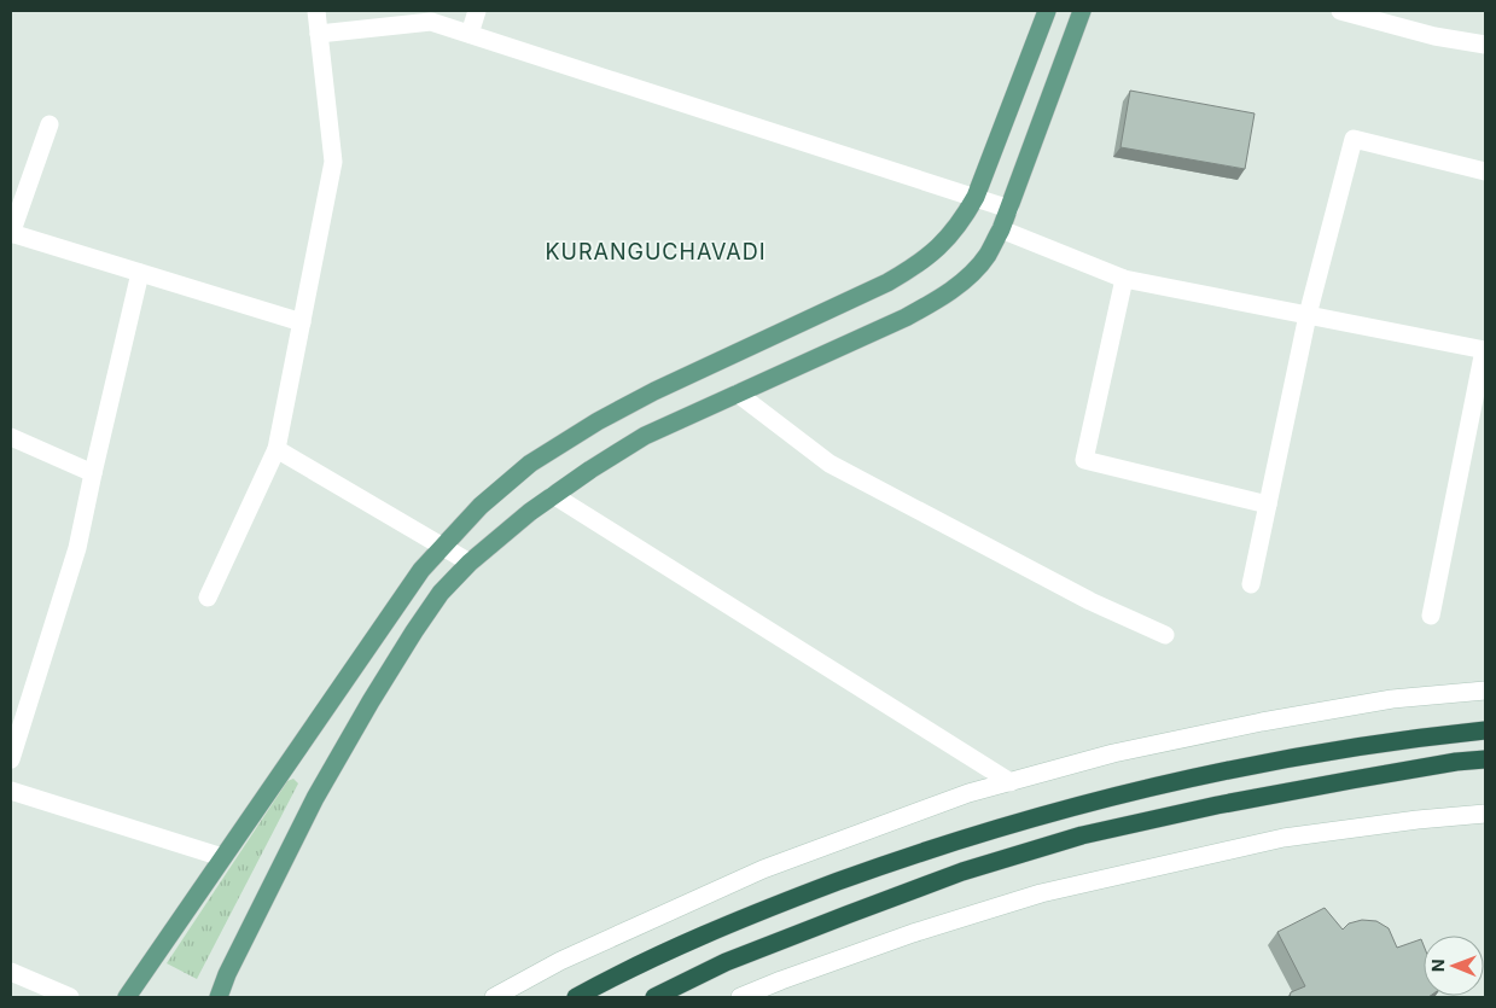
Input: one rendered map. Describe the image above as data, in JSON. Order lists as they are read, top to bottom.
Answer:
{
  "districts": ["KURANGUCHAVADI"],
  "north": "left"
}
